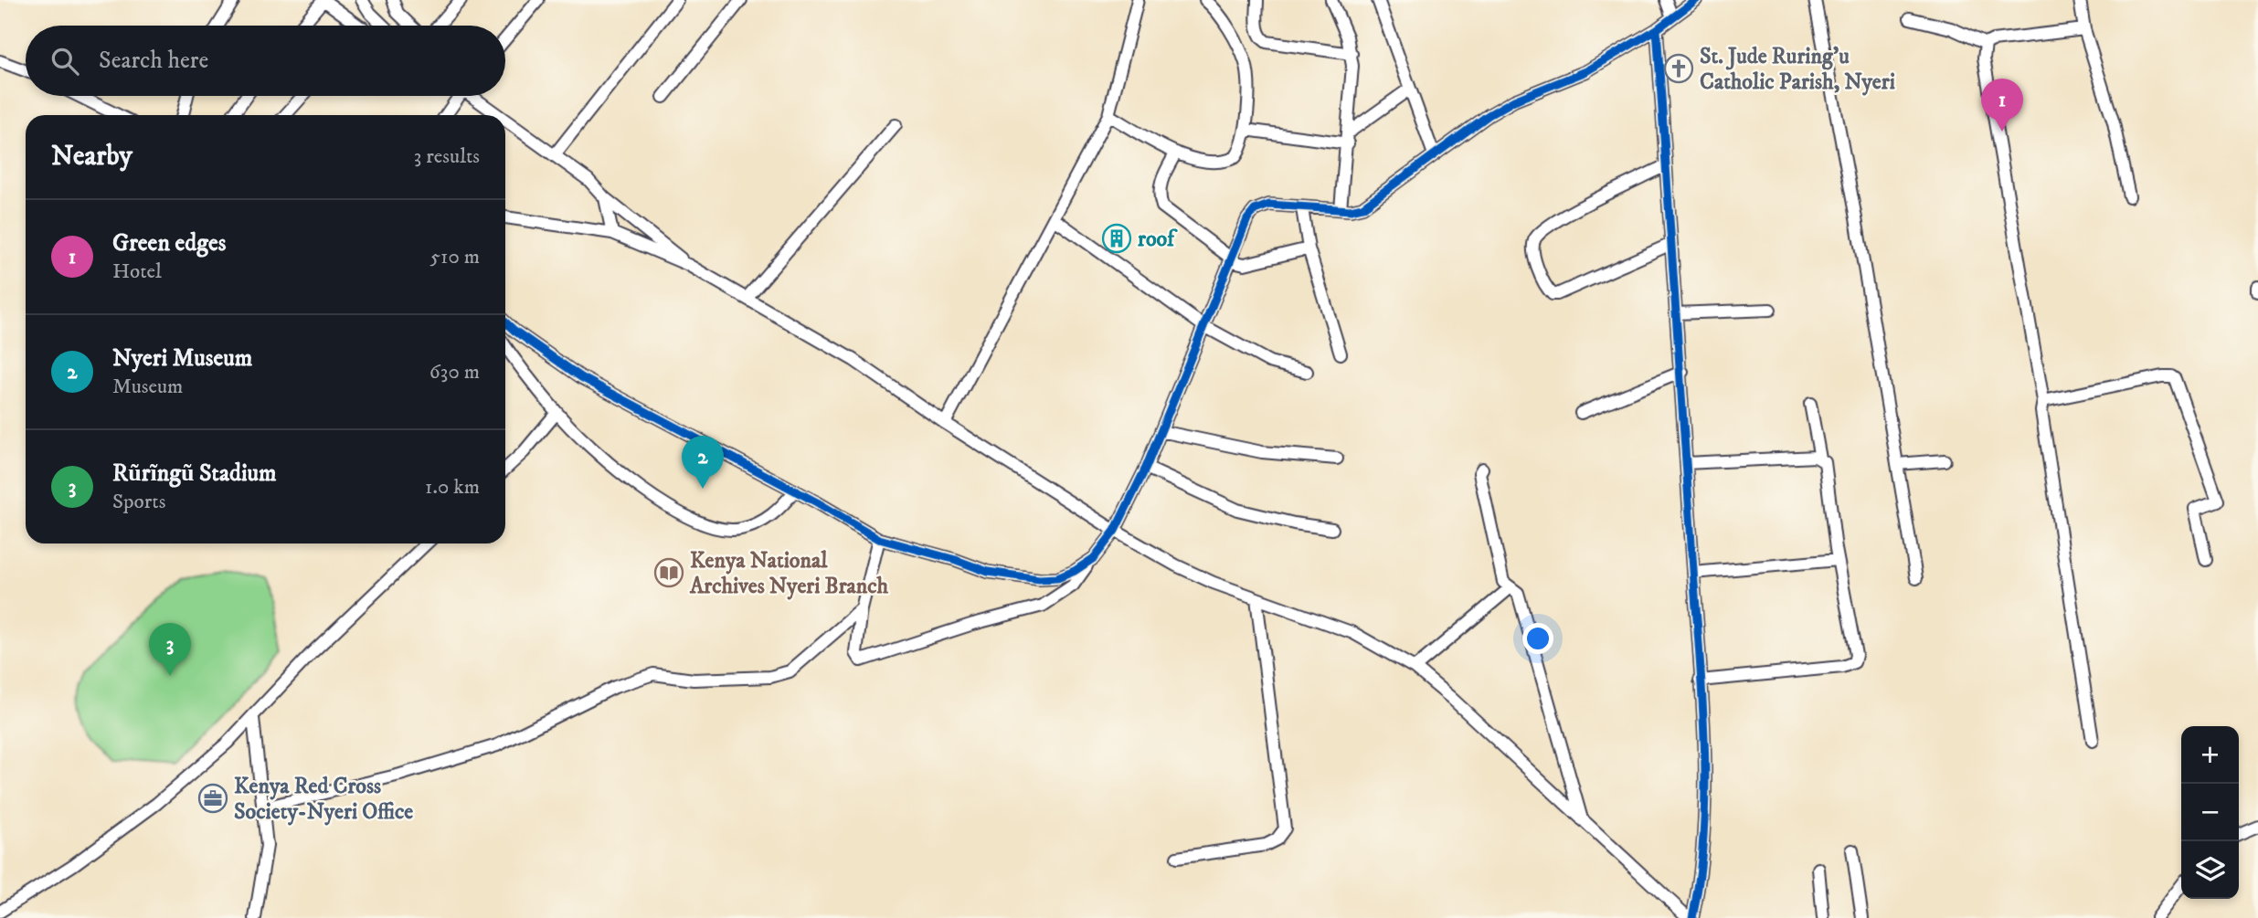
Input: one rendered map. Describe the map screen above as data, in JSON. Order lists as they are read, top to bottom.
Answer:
{
  "places": {
    "church": ["St. Jude Ruring'u Catholic Parish, Nyeri"],
    "building": ["roof"],
    "library": ["Kenya National Archives Nyeri Branch"],
    "office": ["Kenya Red Cross Society-Nyeri Office"]
  },
  "page": {
    "search": "Search here",
    "pins": ["1", "2", "3"],
    "heading": ["Nearby", "3 results"],
    "list": [
      {
        "mark": "1",
        "name": "Green edges",
        "note": "Hotel",
        "value": "510 m"
      },
      {
        "mark": "2",
        "name": "Nyeri Museum",
        "note": "Museum",
        "value": "630 m"
      },
      {
        "mark": "3",
        "name": "Rũrĩngũ Stadium",
        "note": "Sports",
        "value": "1.0 km"
      }
    ],
    "map_buttons": ["+", "−"]
  }
}
